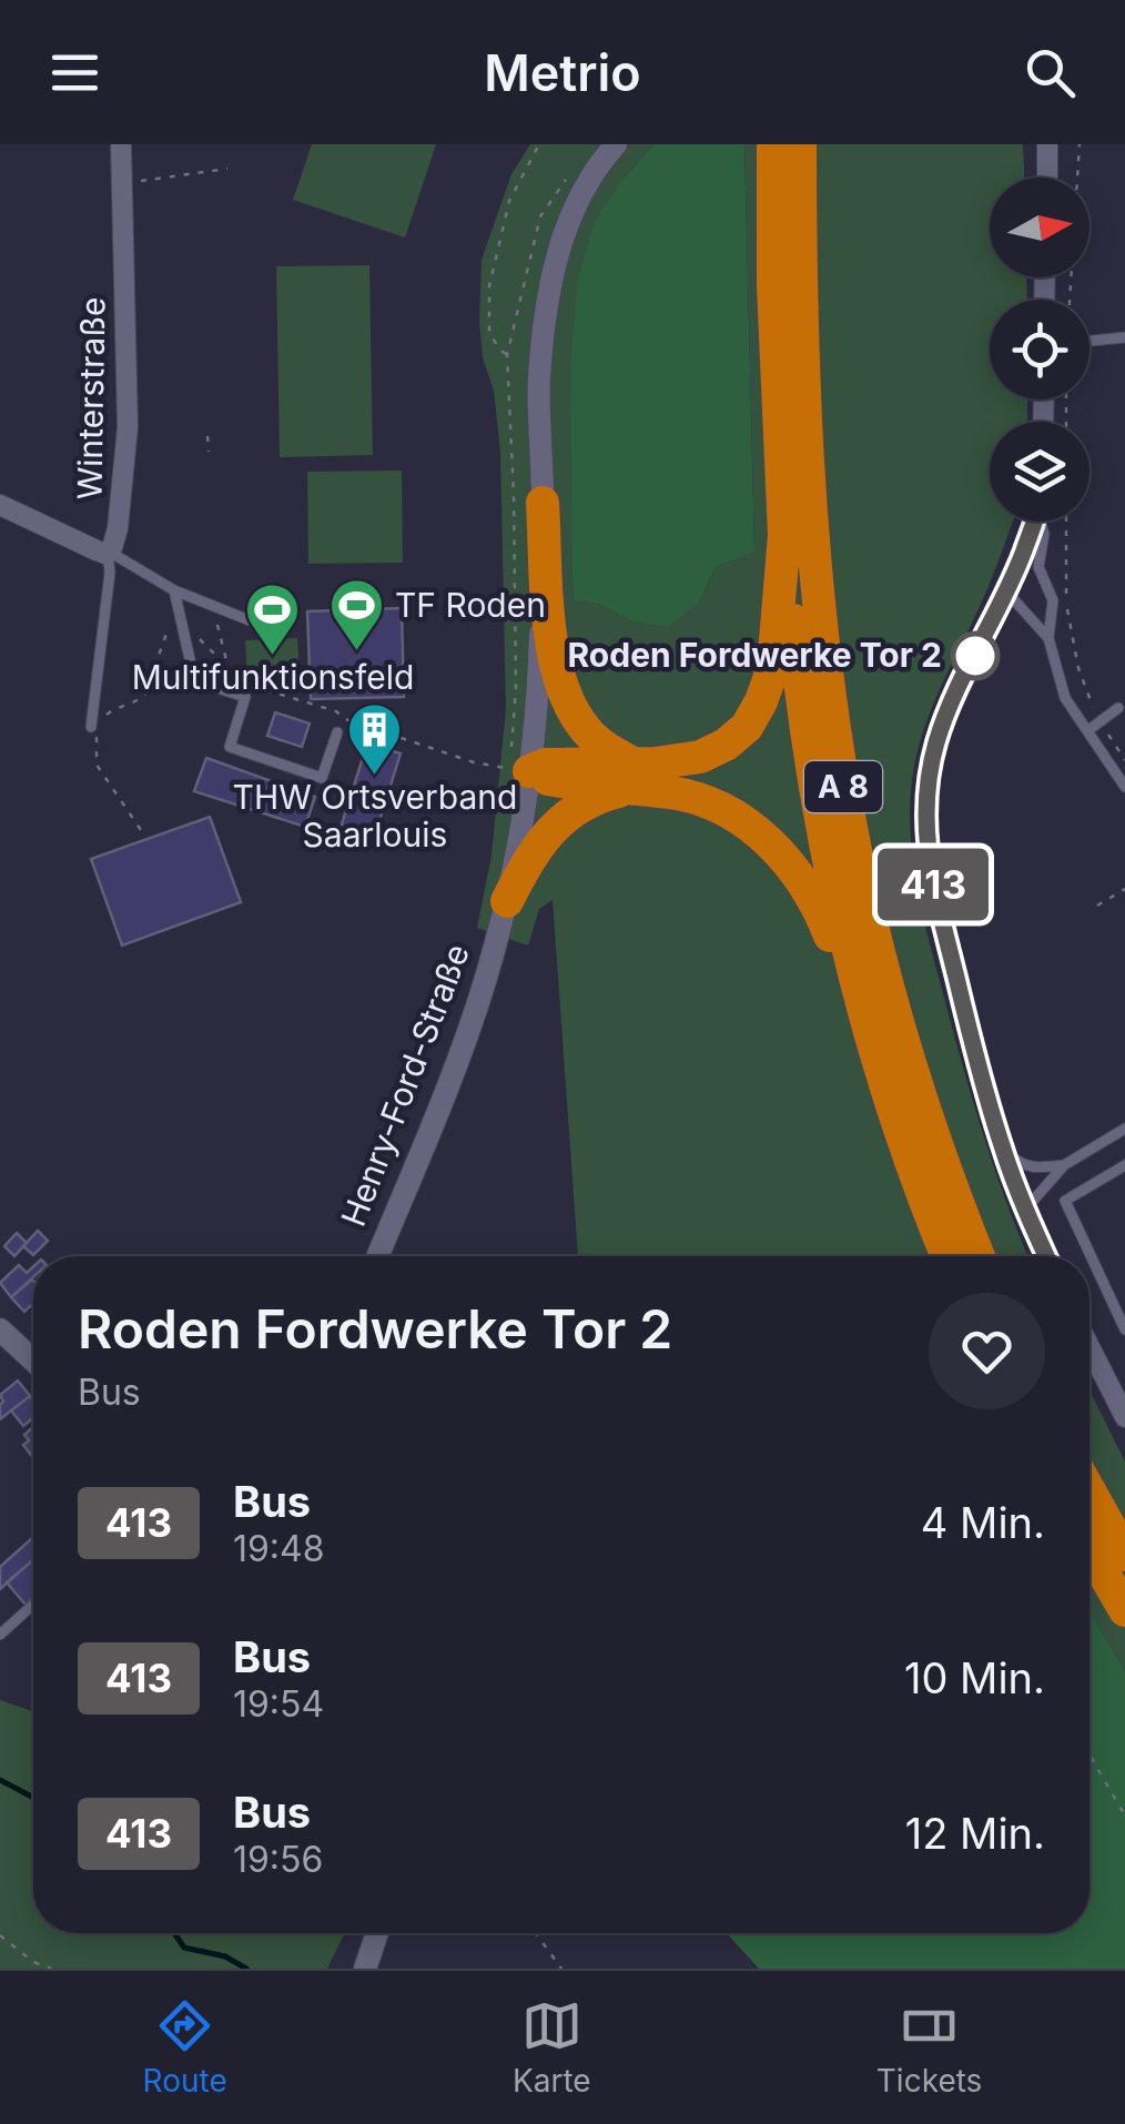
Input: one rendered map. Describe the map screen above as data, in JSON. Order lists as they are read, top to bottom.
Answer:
{
  "streets": {
    "highway": ["A 8"],
    "street": ["Winterstraße", "Henry-Ford-Straße"]
  },
  "places": {
    "sports": ["TF Roden", "Multifunktionsfeld"],
    "other": ["Roden Fordwerke Tor 2"],
    "building": ["THW Ortsverband Saarlouis"]
  },
  "lines": ["bus line 413"],
  "north": "right",
  "page": {
    "header": "Metrio",
    "on_map": "413",
    "heading": ["Roden Fordwerke Tor 2", "Bus"],
    "list": [
      {
        "mark": "413",
        "name": "Bus",
        "note": "19:48",
        "value": "4 Min."
      },
      {
        "mark": "413",
        "name": "Bus",
        "note": "19:54",
        "value": "10 Min."
      },
      {
        "mark": "413",
        "name": "Bus",
        "note": "19:56",
        "value": "12 Min."
      }
    ],
    "tabs": ["Route", "Karte", "Tickets"]
  }
}
